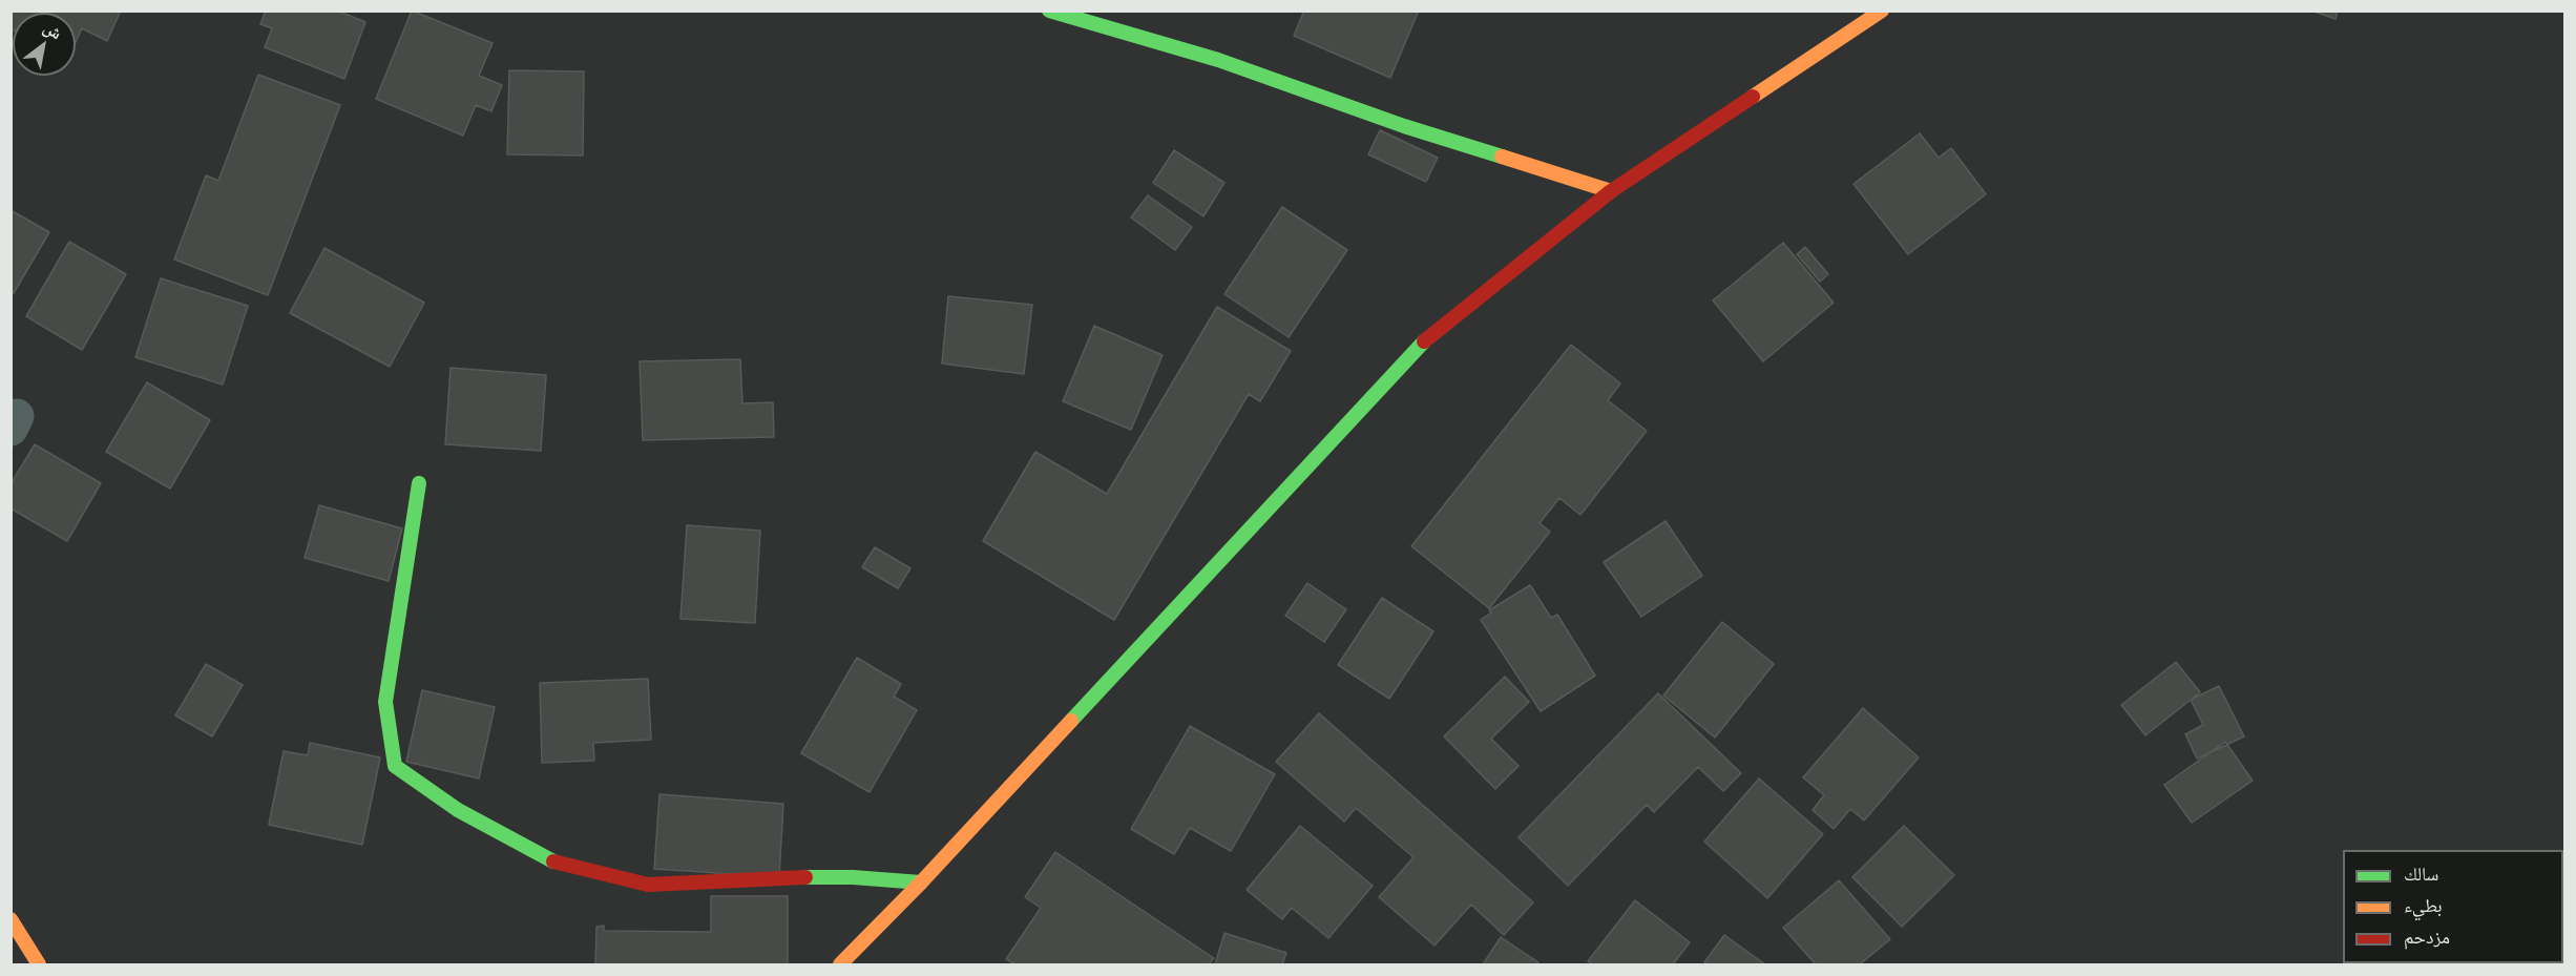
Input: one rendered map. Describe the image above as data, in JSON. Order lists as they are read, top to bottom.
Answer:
{
  "legend": ["سالك", "بطيء", "مزدحم"],
  "north": "top right"
}
